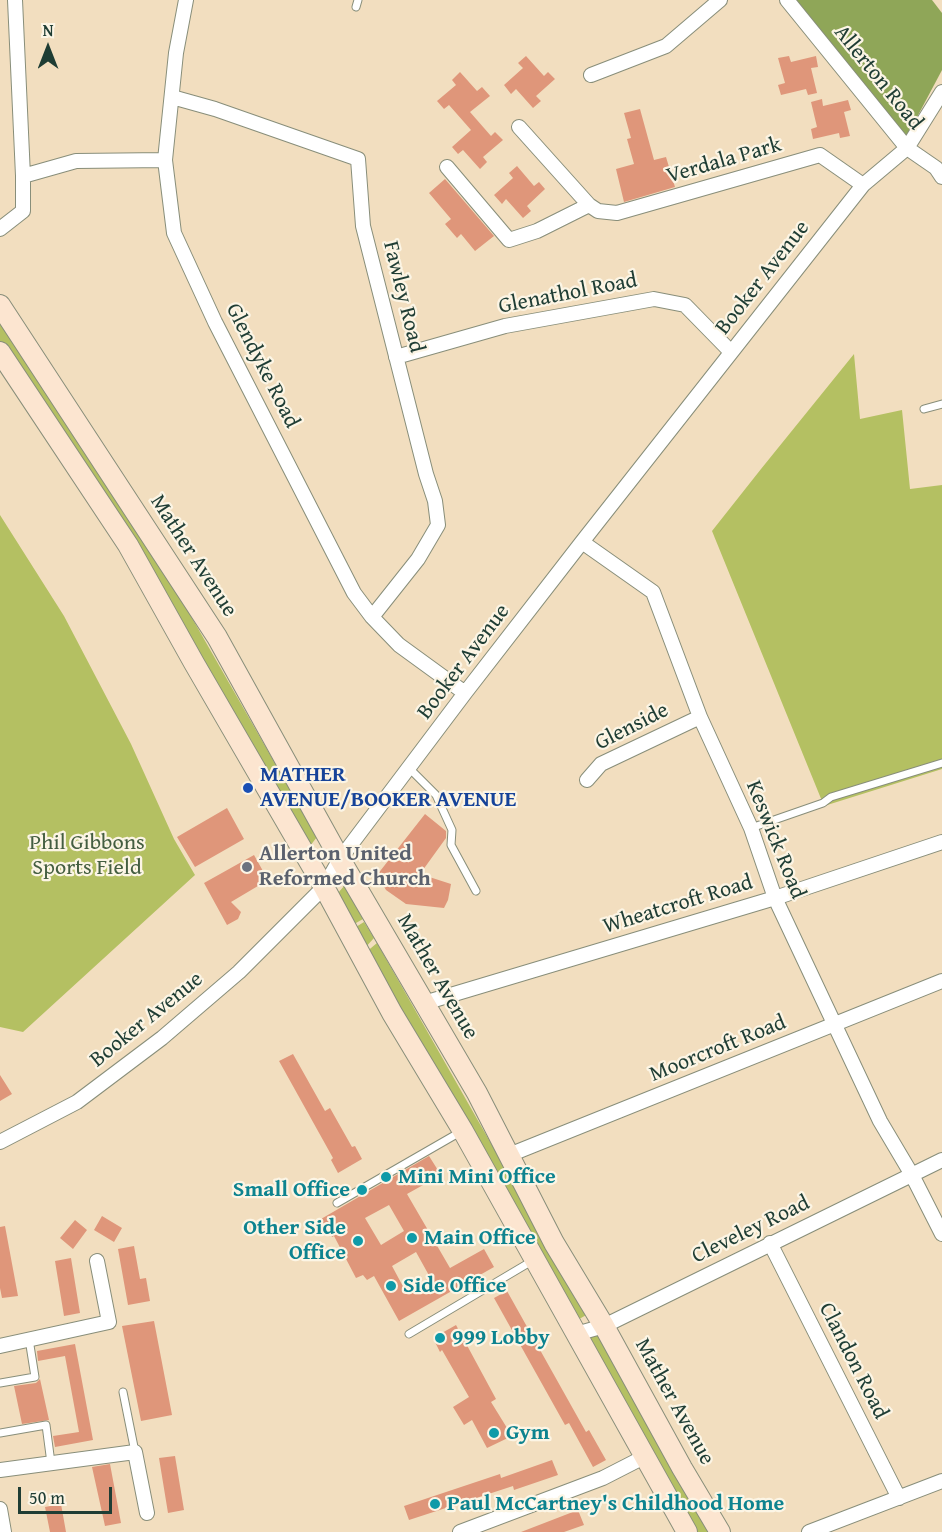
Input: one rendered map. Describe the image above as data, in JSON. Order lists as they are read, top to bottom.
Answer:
{
  "streets": {
    "main road": ["Mather Avenue"],
    "street": [
      "Allerton Road",
      "Verdala Park",
      "Booker Avenue",
      "Glenathol Road",
      "Fawley Road",
      "Glendyke Road",
      "Glenside",
      "Keswick Road",
      "Wheatcroft Road",
      "Moorcroft Road",
      "Cleveley Road",
      "Clandon Road"
    ]
  },
  "crossings": [
    ["Allerton Road", "Booker Avenue"],
    ["Verdala Park", "Booker Avenue"],
    ["Booker Avenue", "Glenathol Road"],
    ["Booker Avenue", "Glendyke Road"],
    ["Booker Avenue", "Mather Avenue"],
    ["Booker Avenue", "Keswick Road"],
    ["Glenathol Road", "Fawley Road"],
    ["Fawley Road", "Glendyke Road"],
    ["Mather Avenue", "Wheatcroft Road"],
    ["Mather Avenue", "Moorcroft Road"],
    ["Mather Avenue", "Cleveley Road"],
    ["Glenside", "Keswick Road"],
    ["Keswick Road", "Wheatcroft Road"],
    ["Keswick Road", "Moorcroft Road"],
    ["Keswick Road", "Cleveley Road"],
    ["Cleveley Road", "Clandon Road"]
  ],
  "parks": ["Phil Gibbons Sports Field"],
  "places": [
    "MATHER AVENUE/BOOKER AVENUE",
    "Allerton United Reformed Church",
    "Mini Mini Office",
    "Small Office",
    "Main Office",
    "Other Side Office",
    "Side Office",
    "999 Lobby",
    "Gym",
    "Paul McCartney's Childhood Home"
  ],
  "scale_bar": "50 m",
  "north": "top"
}
